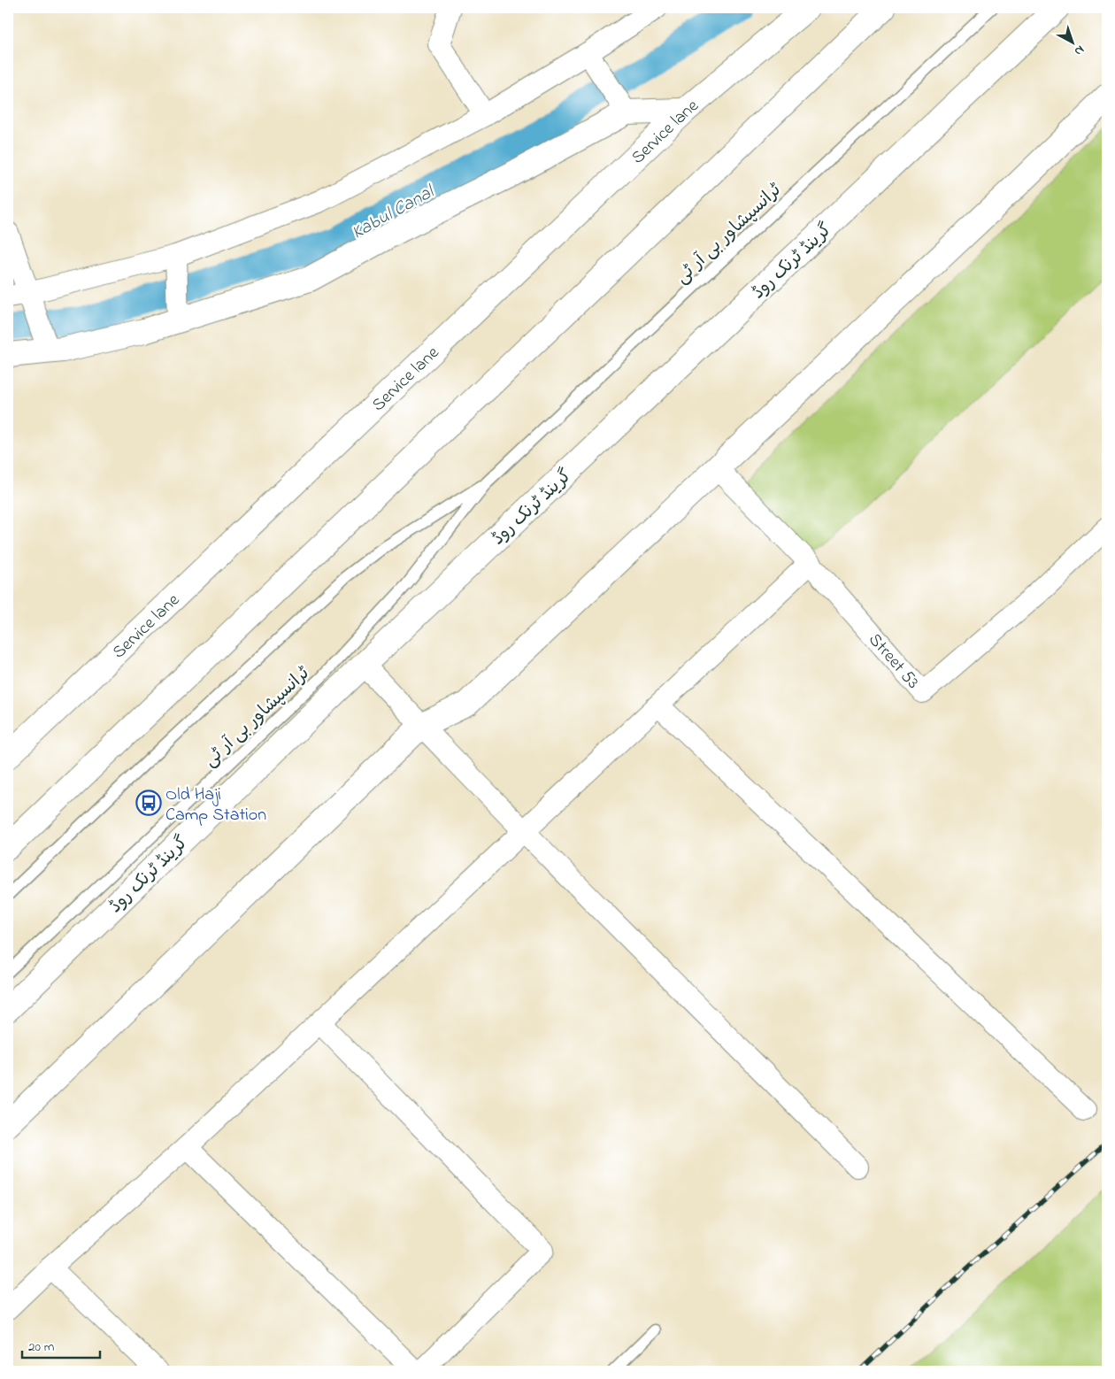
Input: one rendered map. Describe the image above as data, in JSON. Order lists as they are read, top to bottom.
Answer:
{
  "streets": {
    "main road": ["Service lane", "گرینڈ ٹرنک روڈ"],
    "street": ["Street 53"],
    "lane": ["ٹرانسپشاور بی آر ٹی"]
  },
  "water": ["Kabul Canal"],
  "places": {
    "bus stop": ["Old Haji Camp Station"]
  },
  "scale_bar": "20 m",
  "north": "bottom right"
}
